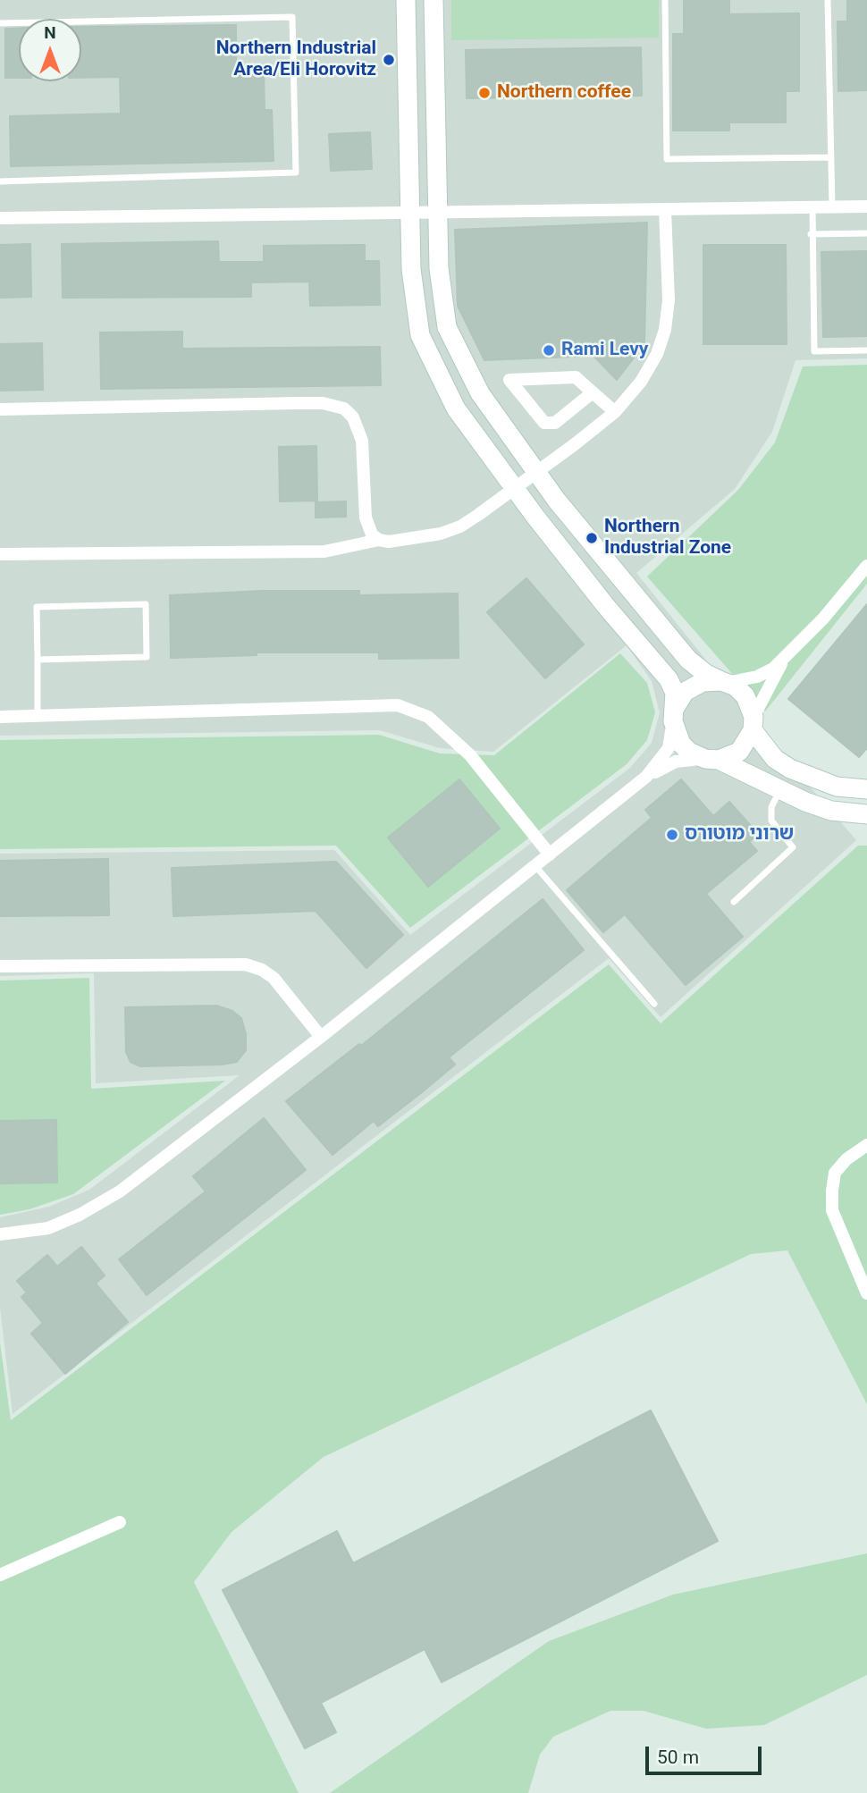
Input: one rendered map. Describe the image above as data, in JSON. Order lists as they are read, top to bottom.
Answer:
{
  "places": [
    "Northern Industrial Area/Eli Horovitz",
    "Northern coffee",
    "Rami Levy",
    "Northern Industrial Zone",
    "שרוני מוטורס"
  ],
  "scale_bar": "50 m",
  "north": "top"
}
